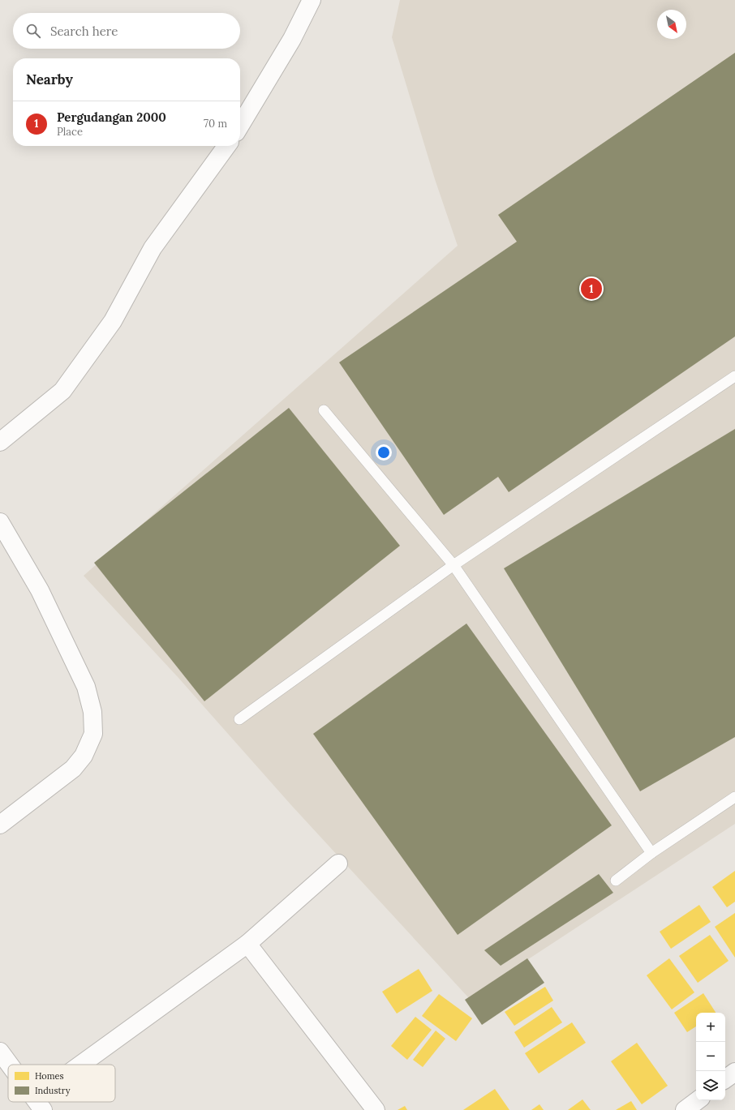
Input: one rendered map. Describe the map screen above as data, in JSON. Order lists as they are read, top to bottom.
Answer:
{
  "legend": ["Homes", "Industry"],
  "north": "bottom right",
  "page": {
    "search": "Search here",
    "heading": "Nearby",
    "list": [
      {
        "mark": "1",
        "name": "Pergudangan 2000",
        "note": "Place",
        "value": "70 m"
      }
    ],
    "pins": "1",
    "map_buttons": ["+", "−"]
  }
}
